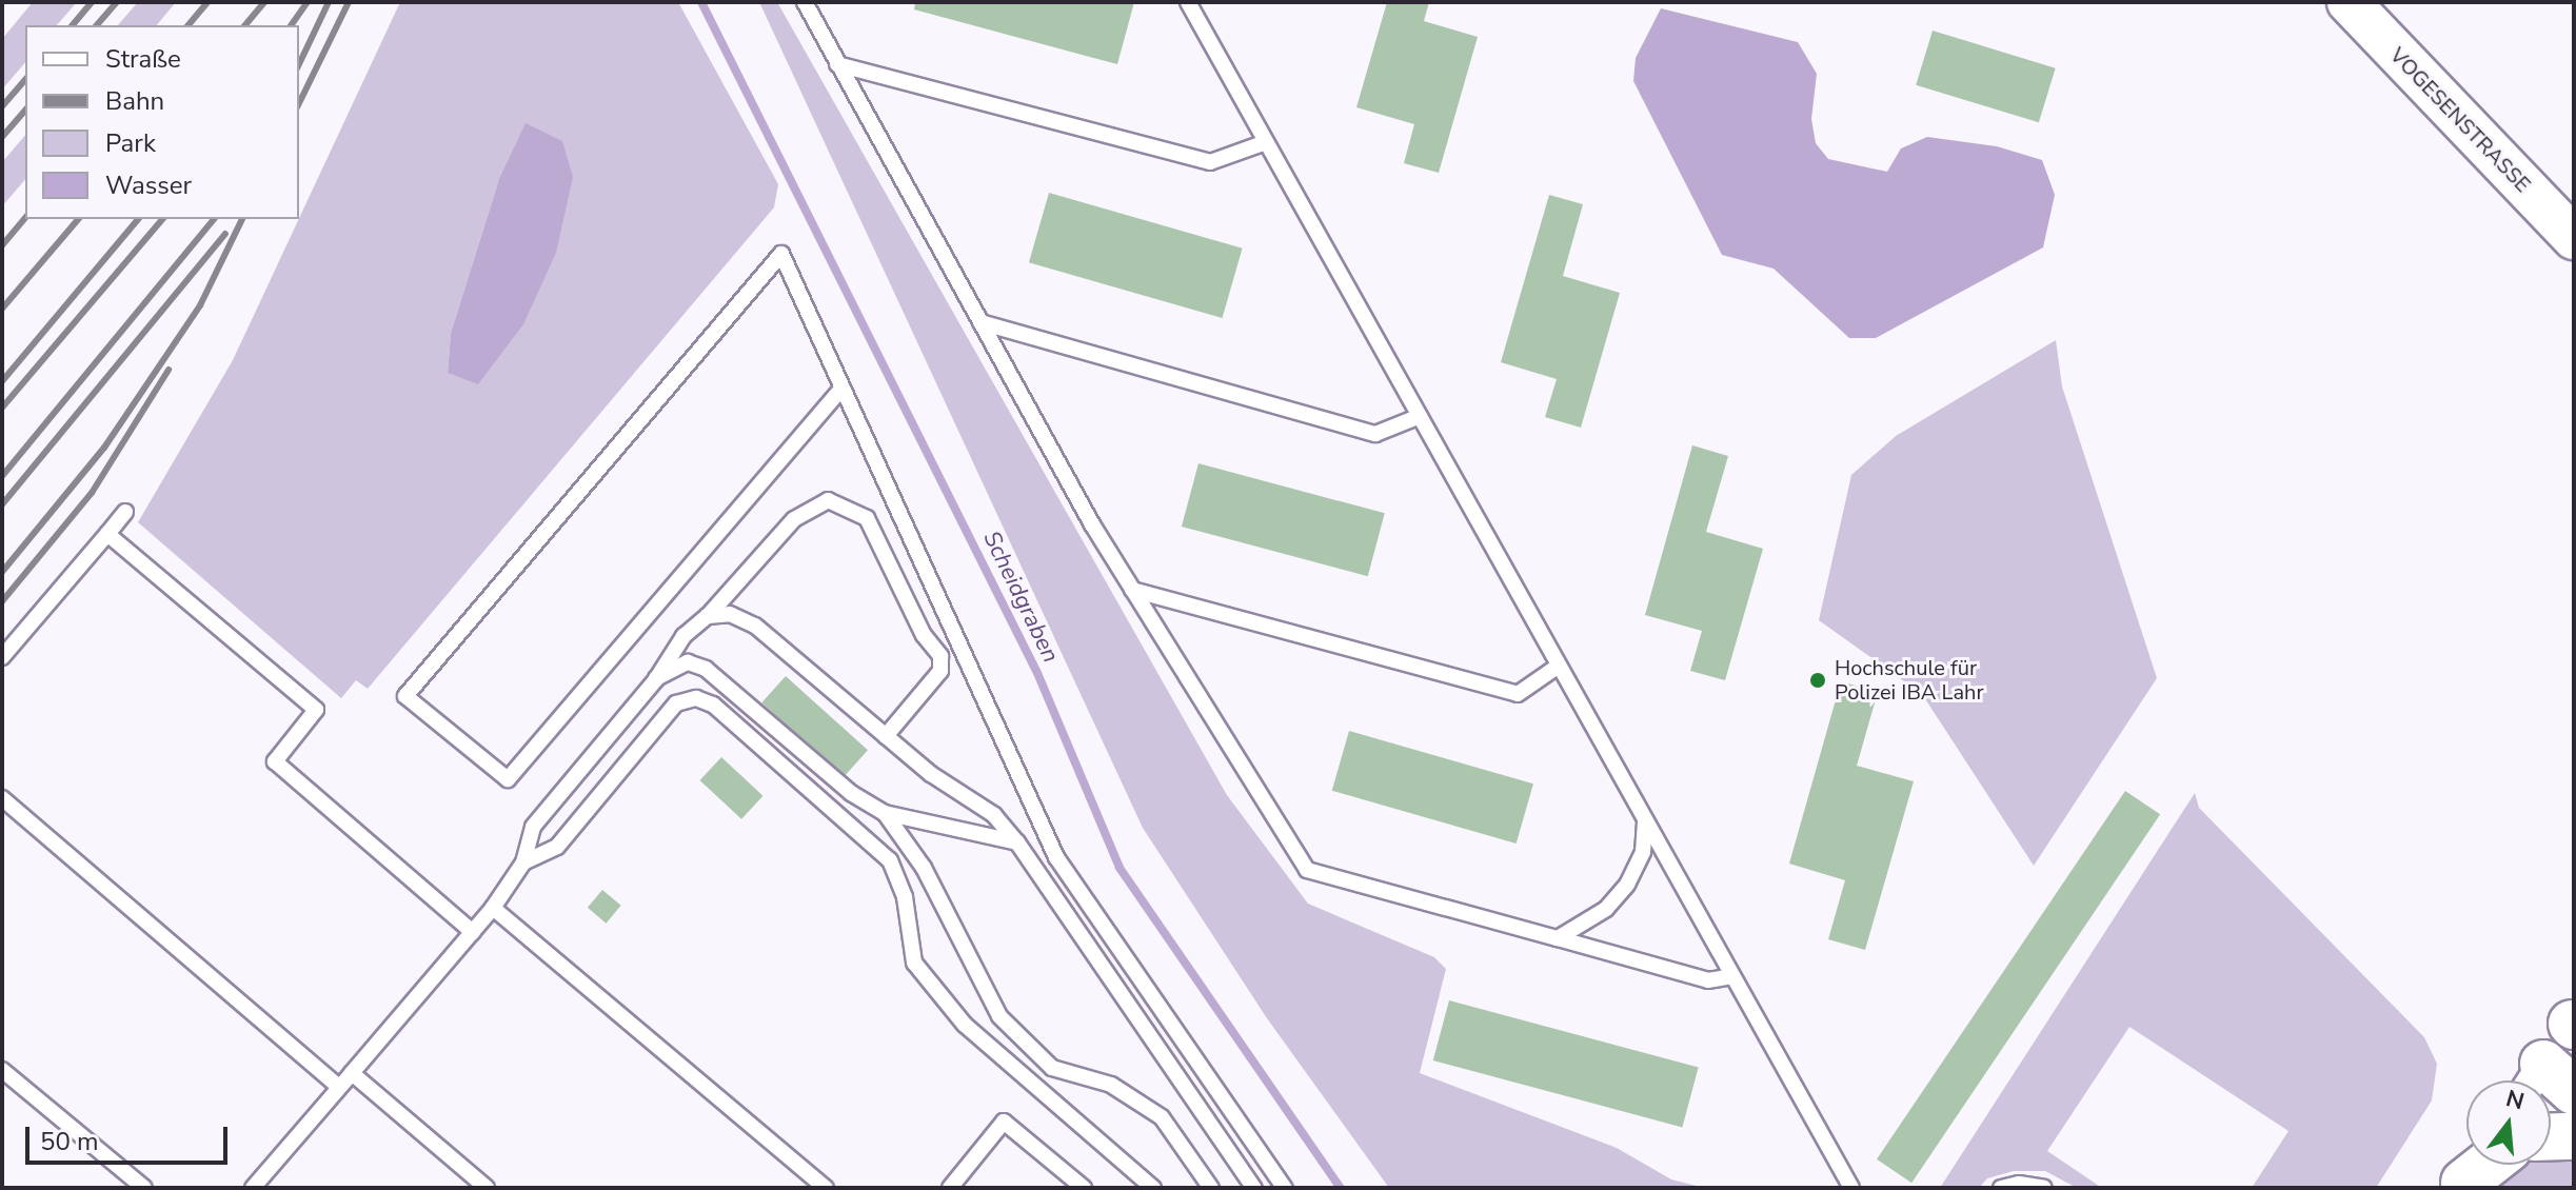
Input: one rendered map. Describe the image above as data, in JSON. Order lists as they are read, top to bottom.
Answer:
{
  "streets": {
    "street": ["VOGESENSTRASSE"]
  },
  "water": ["Scheidgraben"],
  "places": ["Hochschule für Polizei IBA Lahr"],
  "legend": [
    "Straße",
    "Bahn",
    "Park",
    "Wasser"
  ],
  "scale_bar": "50 m",
  "north": "top"
}
